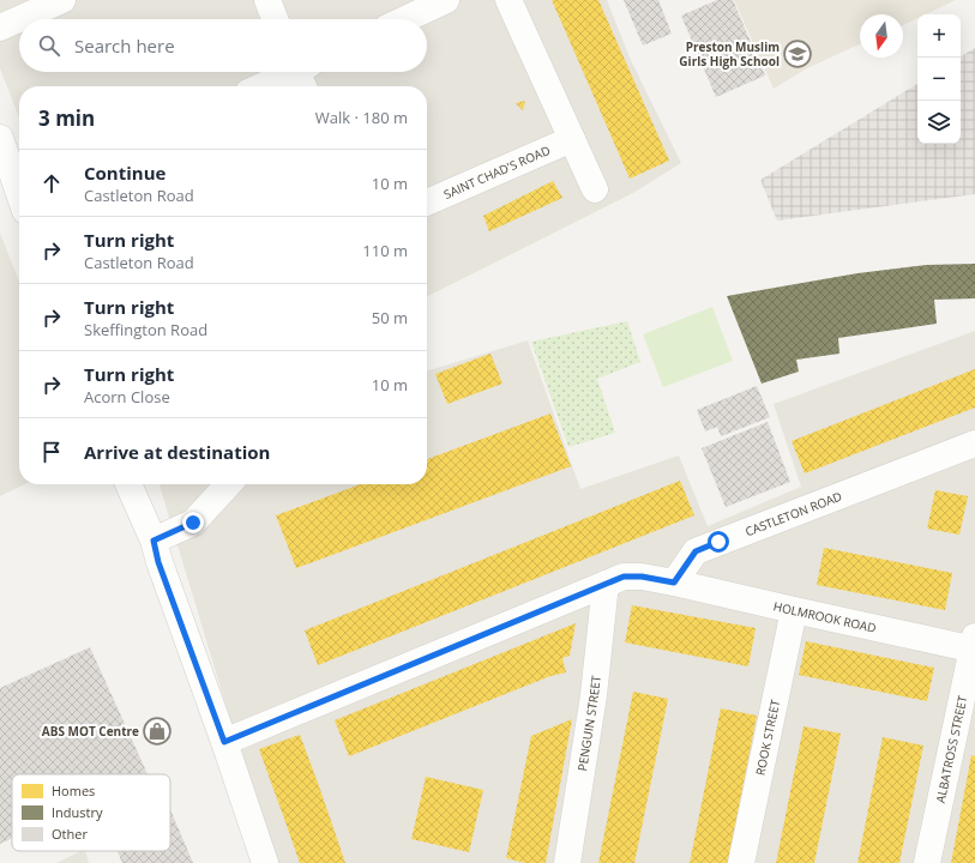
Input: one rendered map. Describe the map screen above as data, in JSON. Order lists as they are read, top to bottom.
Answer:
{
  "streets": {
    "street": [
      "SAINT CHAD'S ROAD",
      "CASTLETON ROAD",
      "HOLMROOK ROAD",
      "PENGUIN STREET",
      "ROOK STREET",
      "ALBATROSS STREET"
    ]
  },
  "crossings": [
    ["CASTLETON ROAD", "HOLMROOK ROAD"],
    ["HOLMROOK ROAD", "ROOK STREET"],
    ["HOLMROOK ROAD", "ALBATROSS STREET"]
  ],
  "places": {
    "school or university": ["Preston Muslim Girls High School"],
    "shop": ["ABS MOT Centre"]
  },
  "legend": ["Homes", "Industry", "Other"],
  "north": "bottom",
  "page": {
    "map_buttons": ["+", "−"],
    "search": "Search here",
    "heading": ["3 min", "Walk · 180 m"],
    "list": [
      ["Continue", "Castleton Road", "10 m"],
      ["Turn right", "Castleton Road", "110 m"],
      ["Turn right", "Skeffington Road", "50 m"],
      ["Turn right", "Acorn Close", "10 m"],
      "Arrive at destination"
    ]
  }
}
